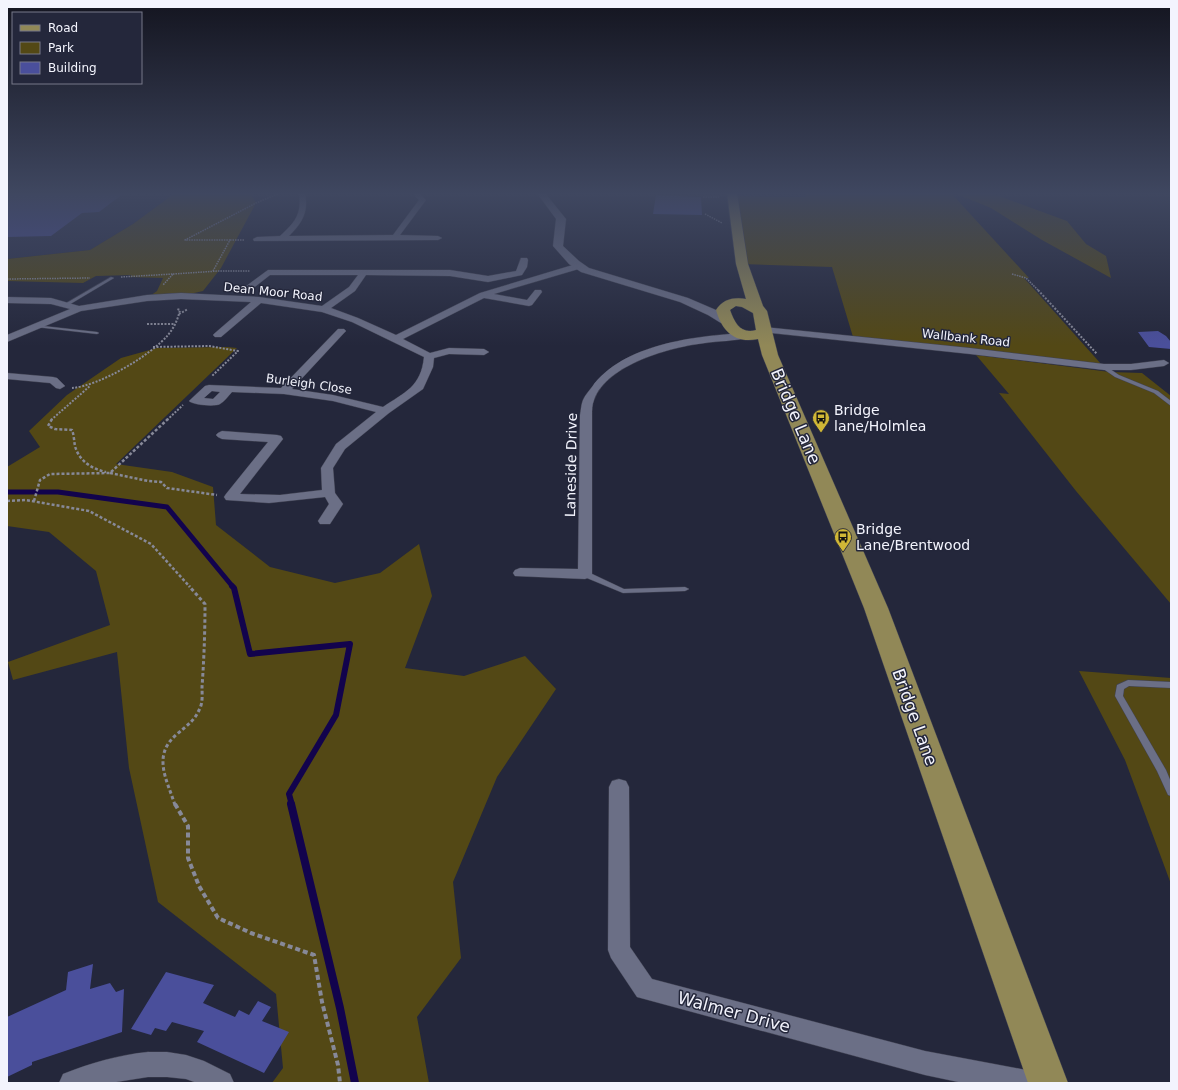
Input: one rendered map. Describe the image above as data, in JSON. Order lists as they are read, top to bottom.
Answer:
{
  "streets": {
    "main road": ["Bridge Lane"],
    "street": [
      "Dean Moor Road",
      "Wallbank Road",
      "Burleigh Close",
      "Laneside Drive",
      "Walmer Drive"
    ]
  },
  "crossings": [
    ["Wallbank Road", "Bridge Lane"],
    ["Bridge Lane", "Laneside Drive"]
  ],
  "places": {
    "bus stop": ["Bridge lane/Holmlea", "Bridge Lane/Brentwood"]
  },
  "legend": ["Road", "Park", "Building"]
}
